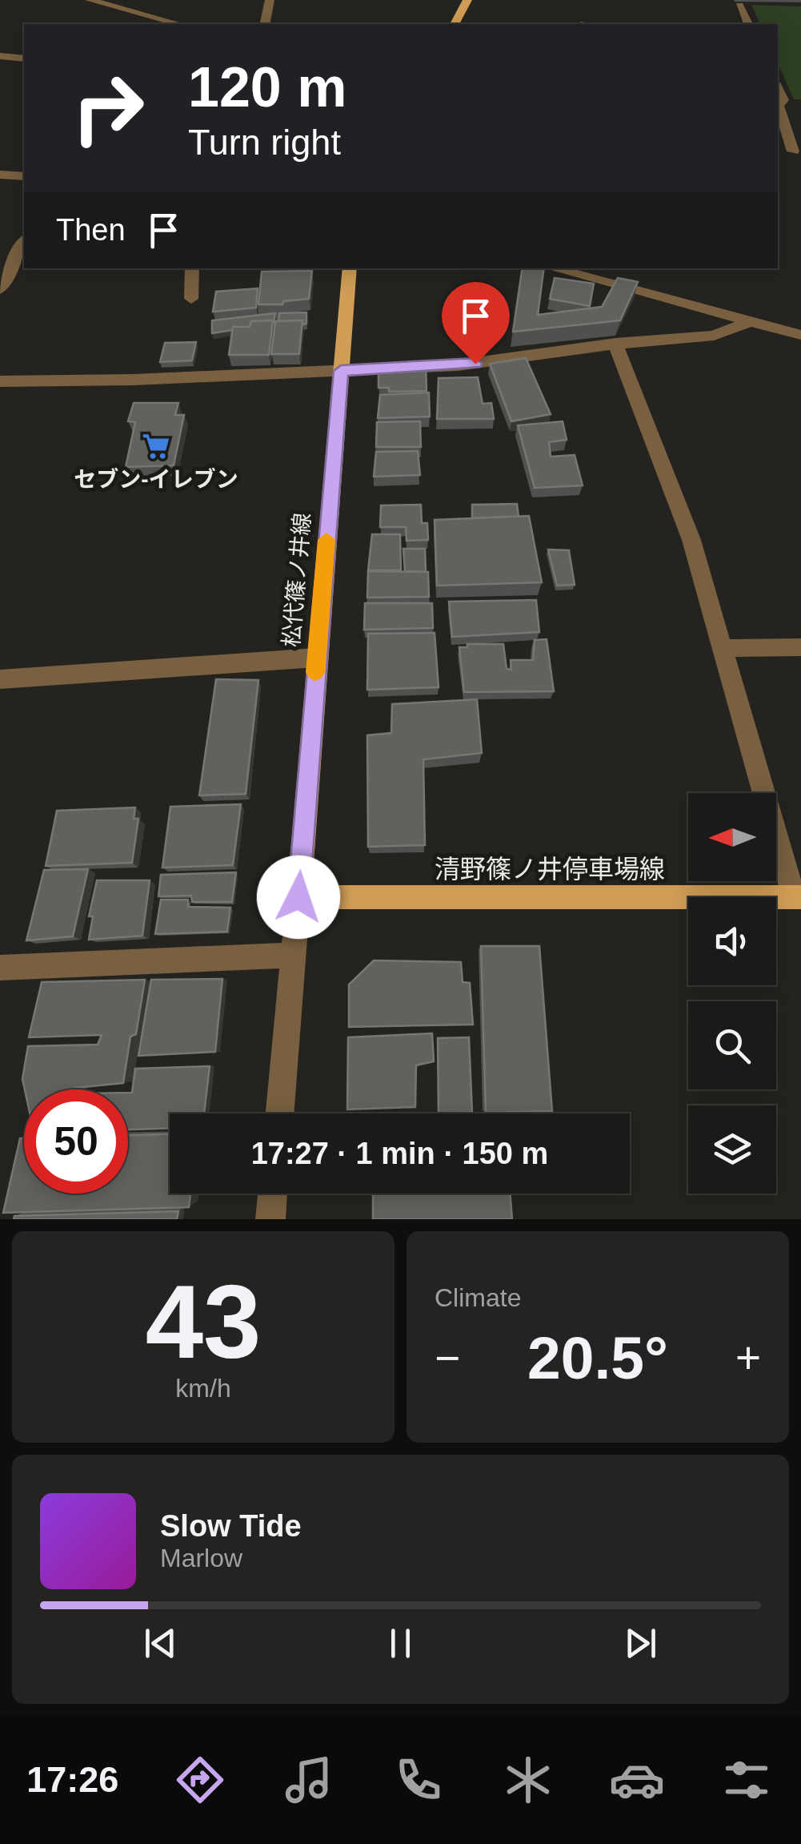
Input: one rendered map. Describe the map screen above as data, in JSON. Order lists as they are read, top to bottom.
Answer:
{
  "streets": {
    "main road": ["松代篠ノ井線", "清野篠ノ井停車場線"]
  },
  "crossings": [
    ["松代篠ノ井線", "清野篠ノ井停車場線"]
  ],
  "places": {
    "supermarket": ["セブン-イレブン"]
  },
  "north": "left",
  "page": {
    "turn": ["120 m", "Turn right"],
    "then": "Then",
    "limit": "50",
    "trip": "17:27 · 1 min · 150 m",
    "tile": [
      ["43", "km/h"],
      "Climate"
    ],
    "heat": ["−", "20.5°", "+"],
    "song": ["Slow Tide", "Marlow"],
    "tabs": "17:26"
  }
}
